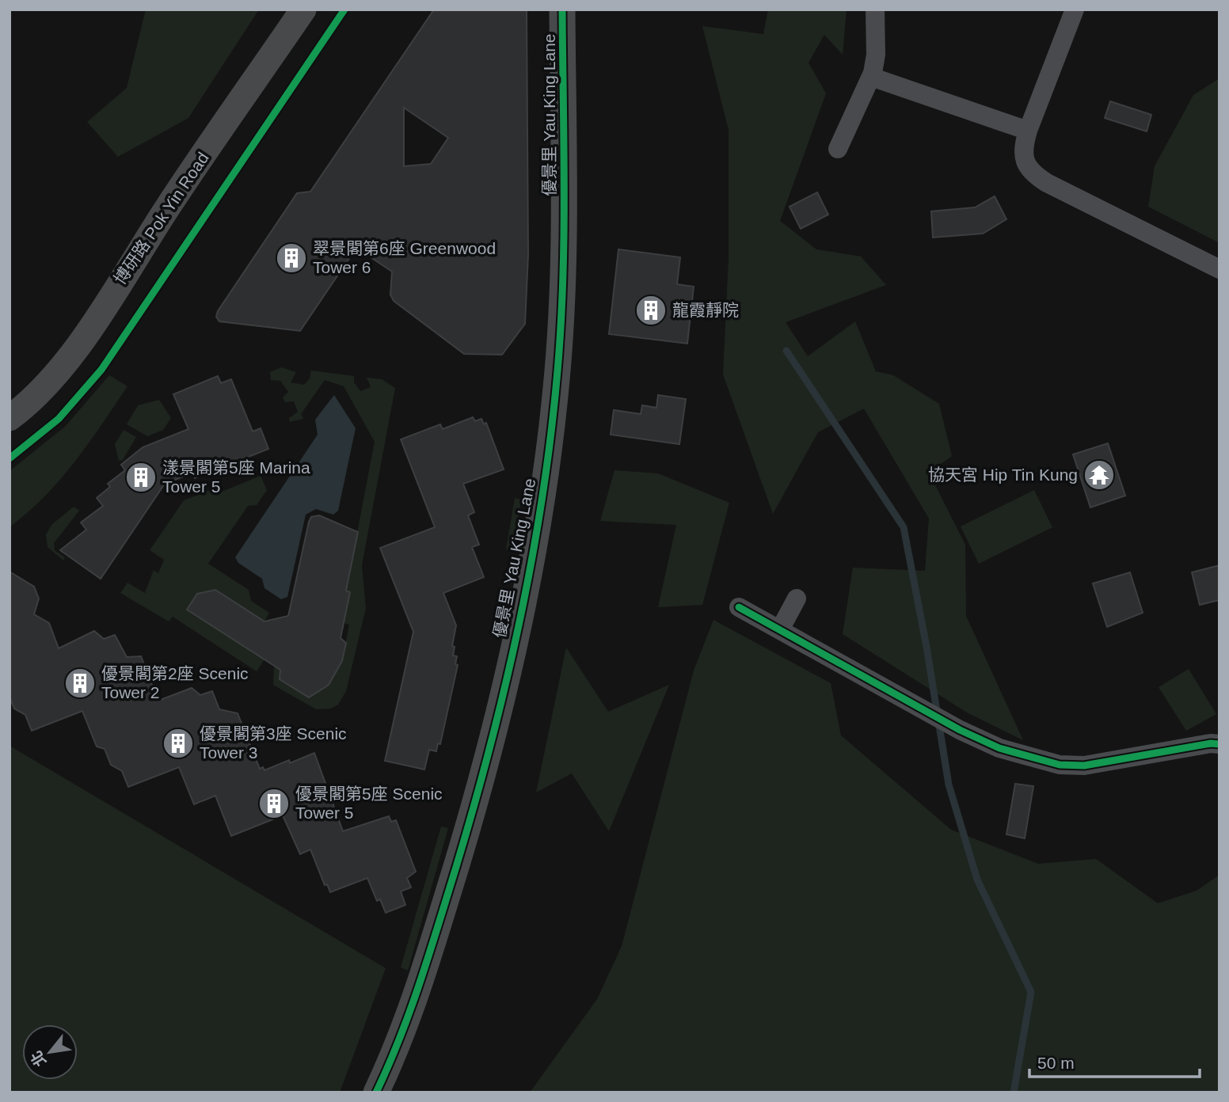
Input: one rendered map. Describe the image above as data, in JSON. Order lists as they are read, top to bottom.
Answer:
{
  "streets": {
    "street": ["優景里 Yau King Lane", "博研路 Pok Yin Road"]
  },
  "places": {
    "building": [
      "翠景閣第6座 Greenwood Tower 6",
      "龍霞靜院",
      "漾景閣第5座 Marina Tower 5",
      "優景閣第2座 Scenic Tower 2",
      "優景閣第3座 Scenic Tower 3",
      "優景閣第5座 Scenic Tower 5"
    ],
    "temple": ["協天宮 Hip Tin Kung"]
  },
  "scale_bar": "50 m",
  "north": "bottom left"
}
